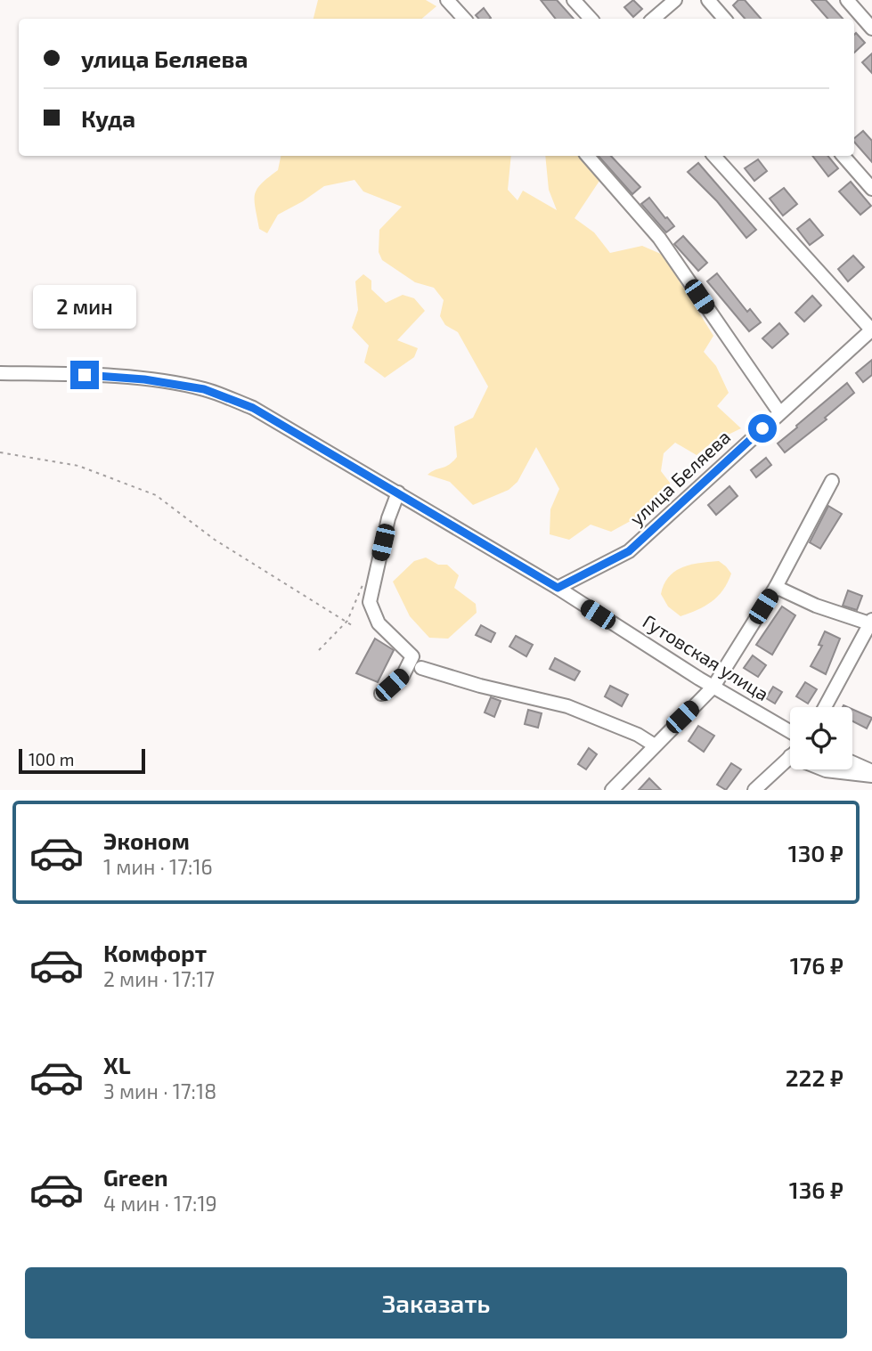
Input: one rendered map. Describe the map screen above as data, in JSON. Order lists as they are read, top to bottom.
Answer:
{
  "streets": {
    "street": ["улица Беляева", "Гутовская улица"]
  },
  "crossings": [
    ["улица Беляева", "Гутовская улица"]
  ],
  "scale_bar": "100 m",
  "page": {
    "banner": ["улица Беляева", "Куда"],
    "bubble": "2 мин",
    "scale": "100 m",
    "list": [
      {
        "name": "Эконом",
        "note": "1 мин · 17:16",
        "value": "130 ₽"
      },
      {
        "name": "Комфорт",
        "note": "2 мин · 17:17",
        "value": "176 ₽"
      },
      {
        "name": "XL",
        "note": "3 мин · 17:18",
        "value": "222 ₽"
      },
      {
        "name": "Green",
        "note": "4 мин · 17:19",
        "value": "136 ₽"
      }
    ],
    "buttons": "Заказать"
  }
}
